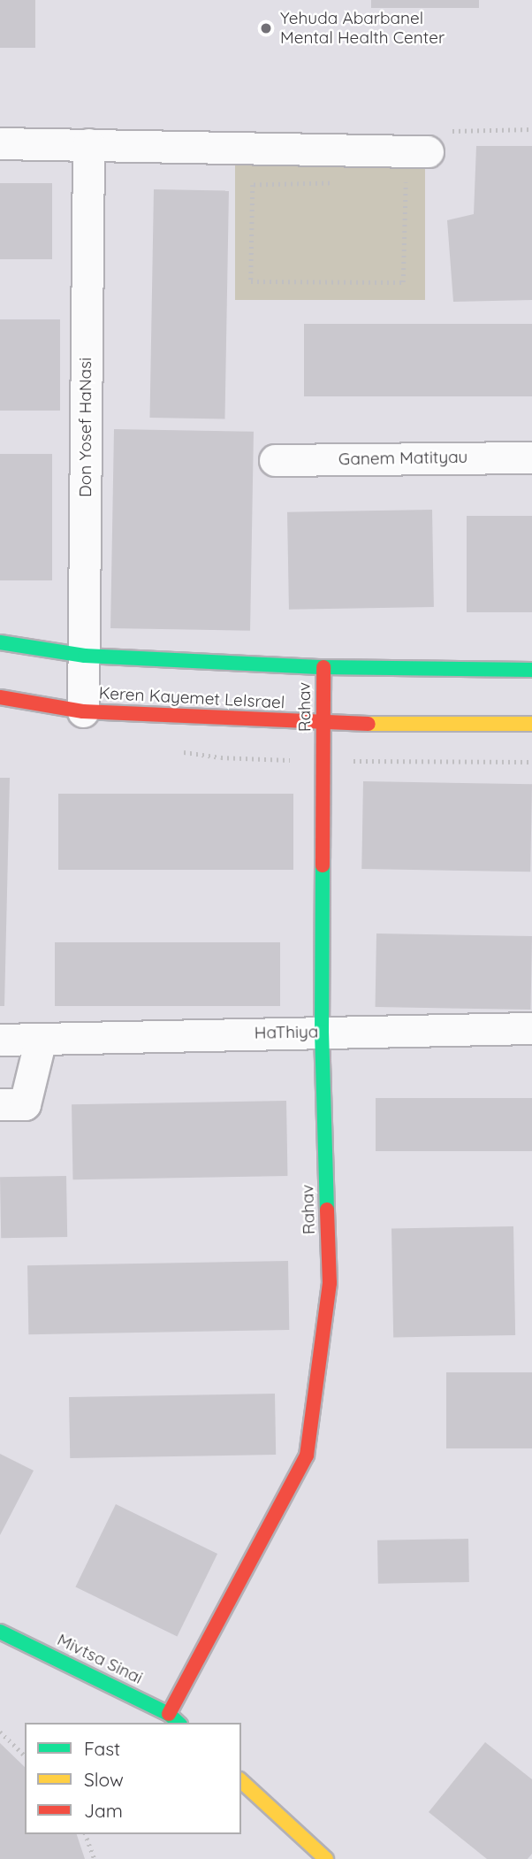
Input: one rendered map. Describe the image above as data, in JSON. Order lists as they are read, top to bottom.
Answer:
{
  "streets": {
    "street": [
      "Don Yosef HaNasi",
      "Ganem Matityau",
      "Keren Kayemet LeIsrael",
      "Rahav",
      "HaThiya",
      "Mivtsa Sinai"
    ]
  },
  "crossings": [
    ["Don Yosef HaNasi", "Keren Kayemet LeIsrael"],
    ["Keren Kayemet LeIsrael", "Rahav"],
    ["Rahav", "HaThiya"],
    ["Rahav", "Mivtsa Sinai"]
  ],
  "places": ["Yehuda Abarbanel Mental Health Center"],
  "legend": ["Fast", "Slow", "Jam"]
}
